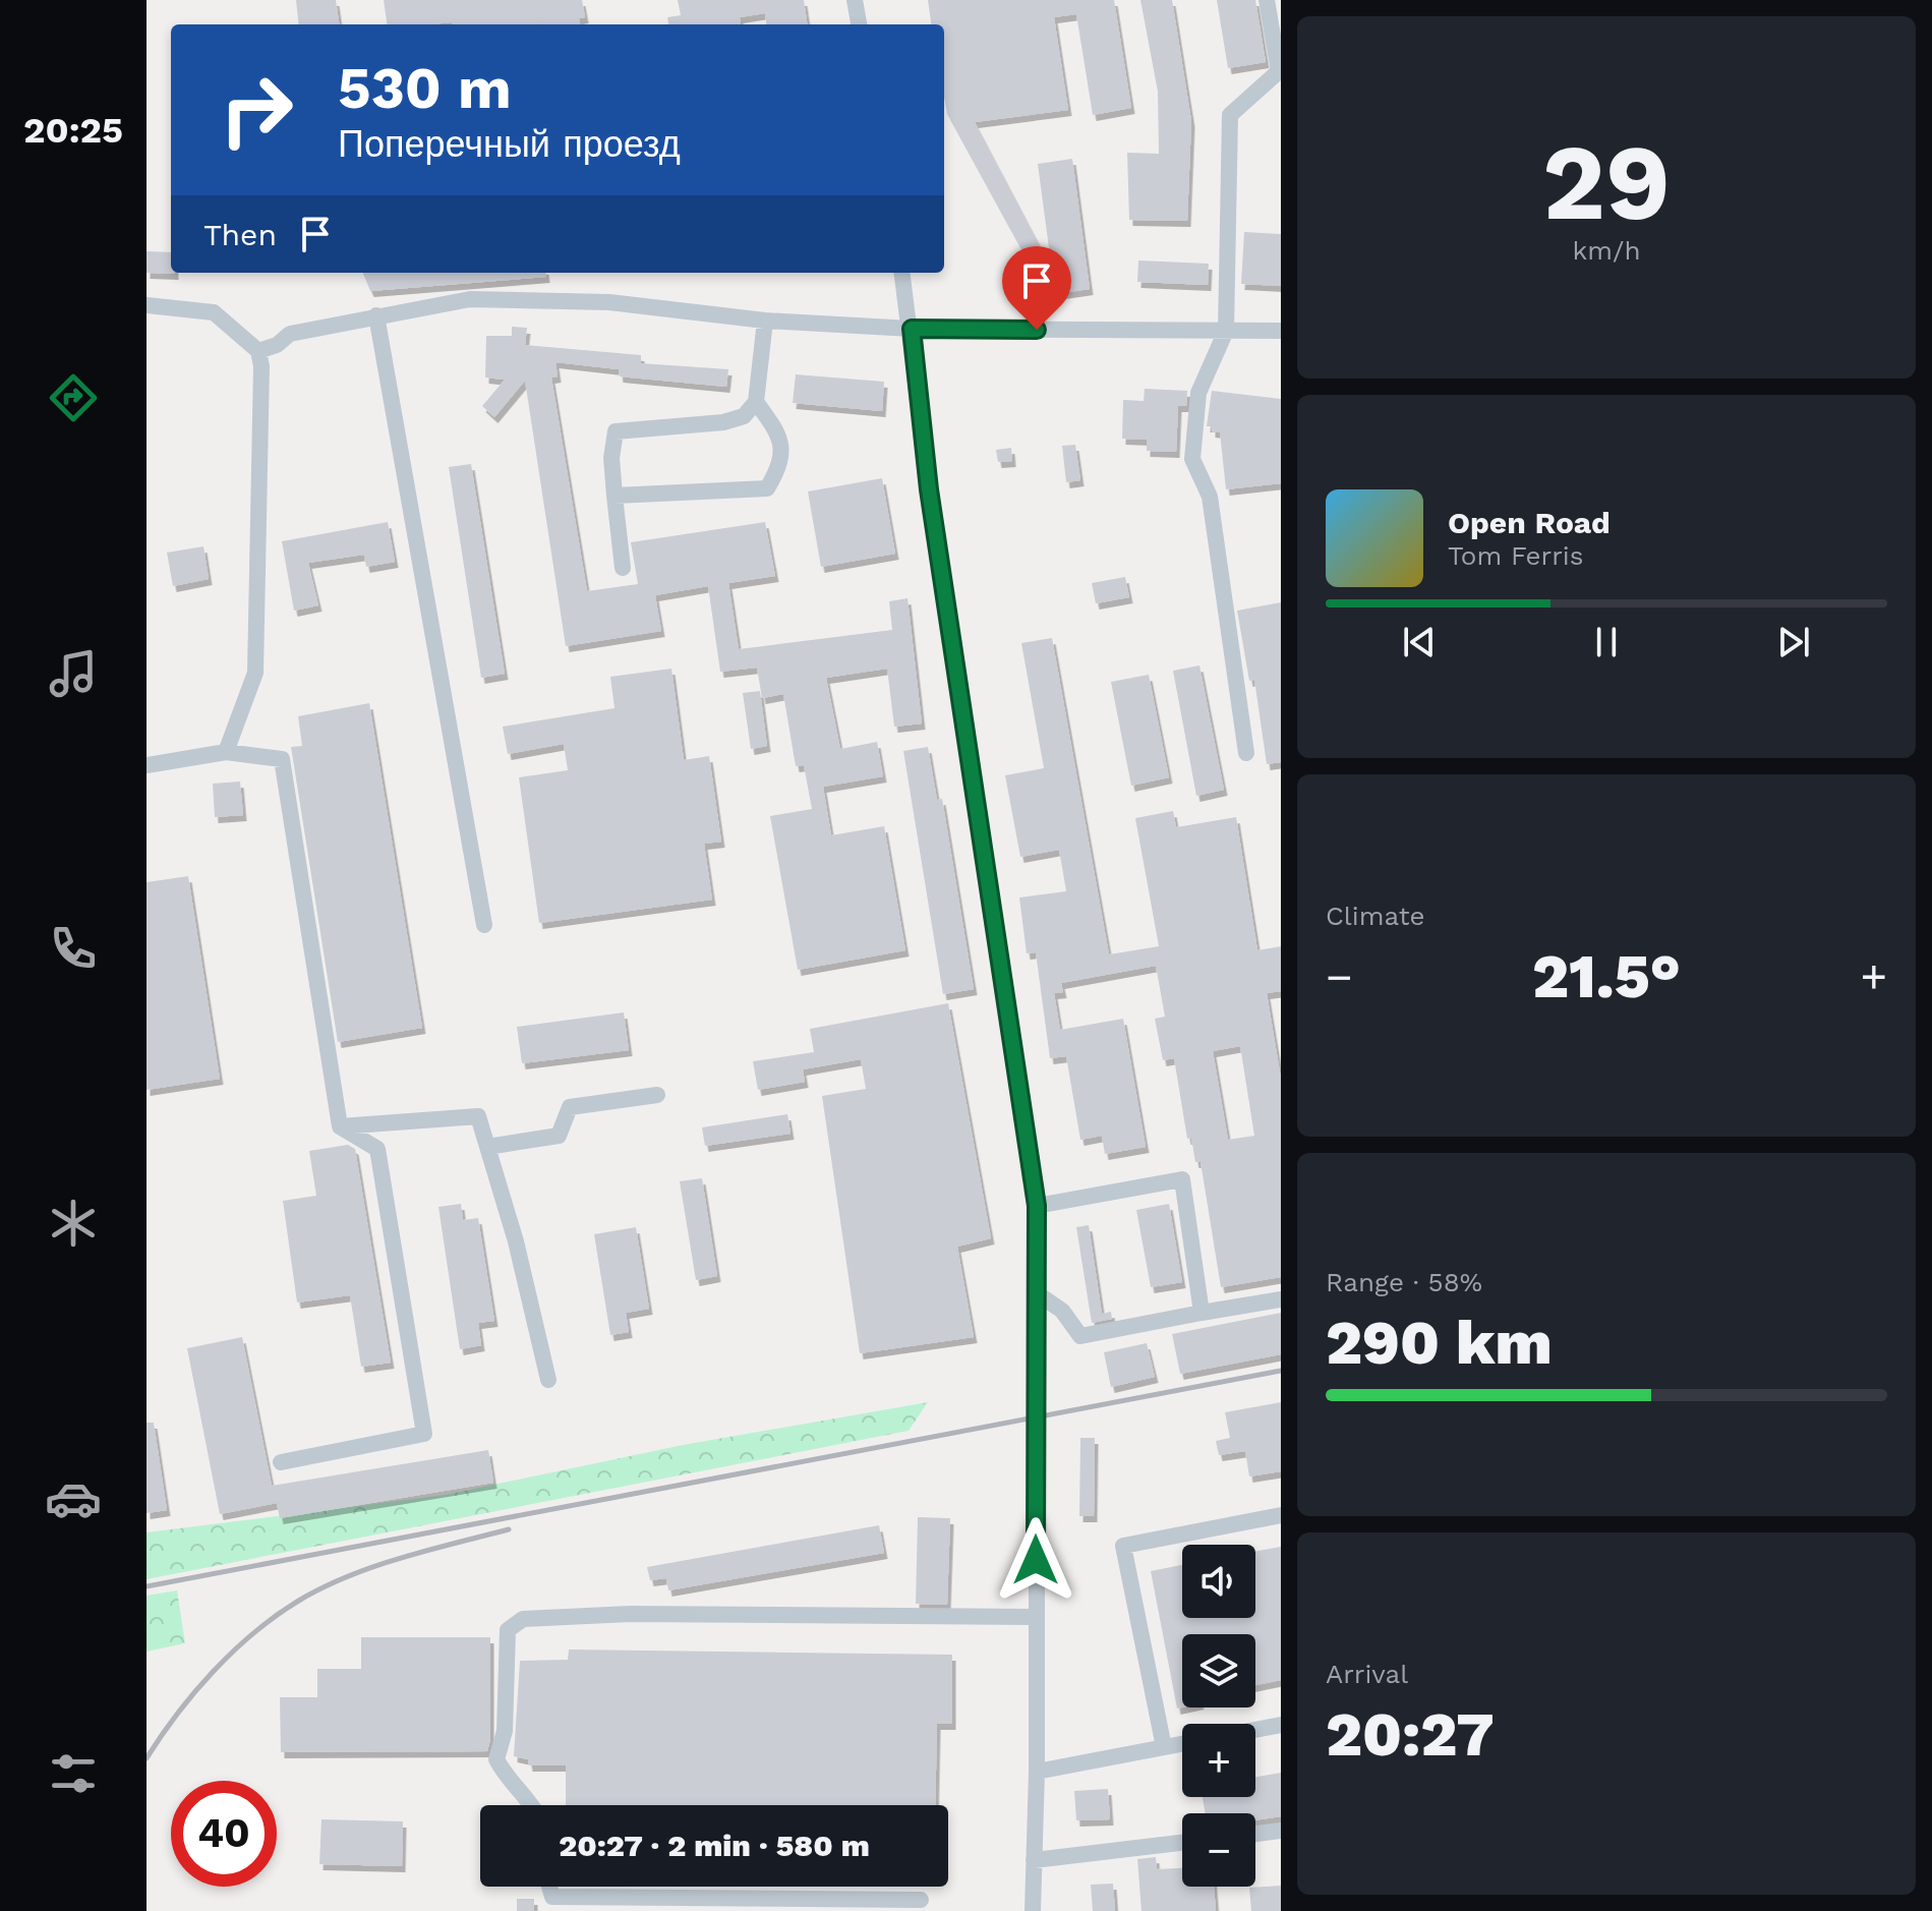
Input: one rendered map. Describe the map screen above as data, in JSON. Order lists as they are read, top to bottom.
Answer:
{
  "page": {
    "tabs": "20:25",
    "tile": [
      ["29", "km/h"],
      "Climate",
      ["Range · 58%", "290 km"],
      ["Arrival", "20:27"]
    ],
    "turn": ["530 m", "Поперечный проезд"],
    "then": "Then",
    "song": ["Open Road", "Tom Ferris"],
    "heat": ["−", "21.5°", "+"],
    "map_buttons": ["+", "−"],
    "limit": "40",
    "trip": "20:27 · 2 min · 580 m"
  }
}
